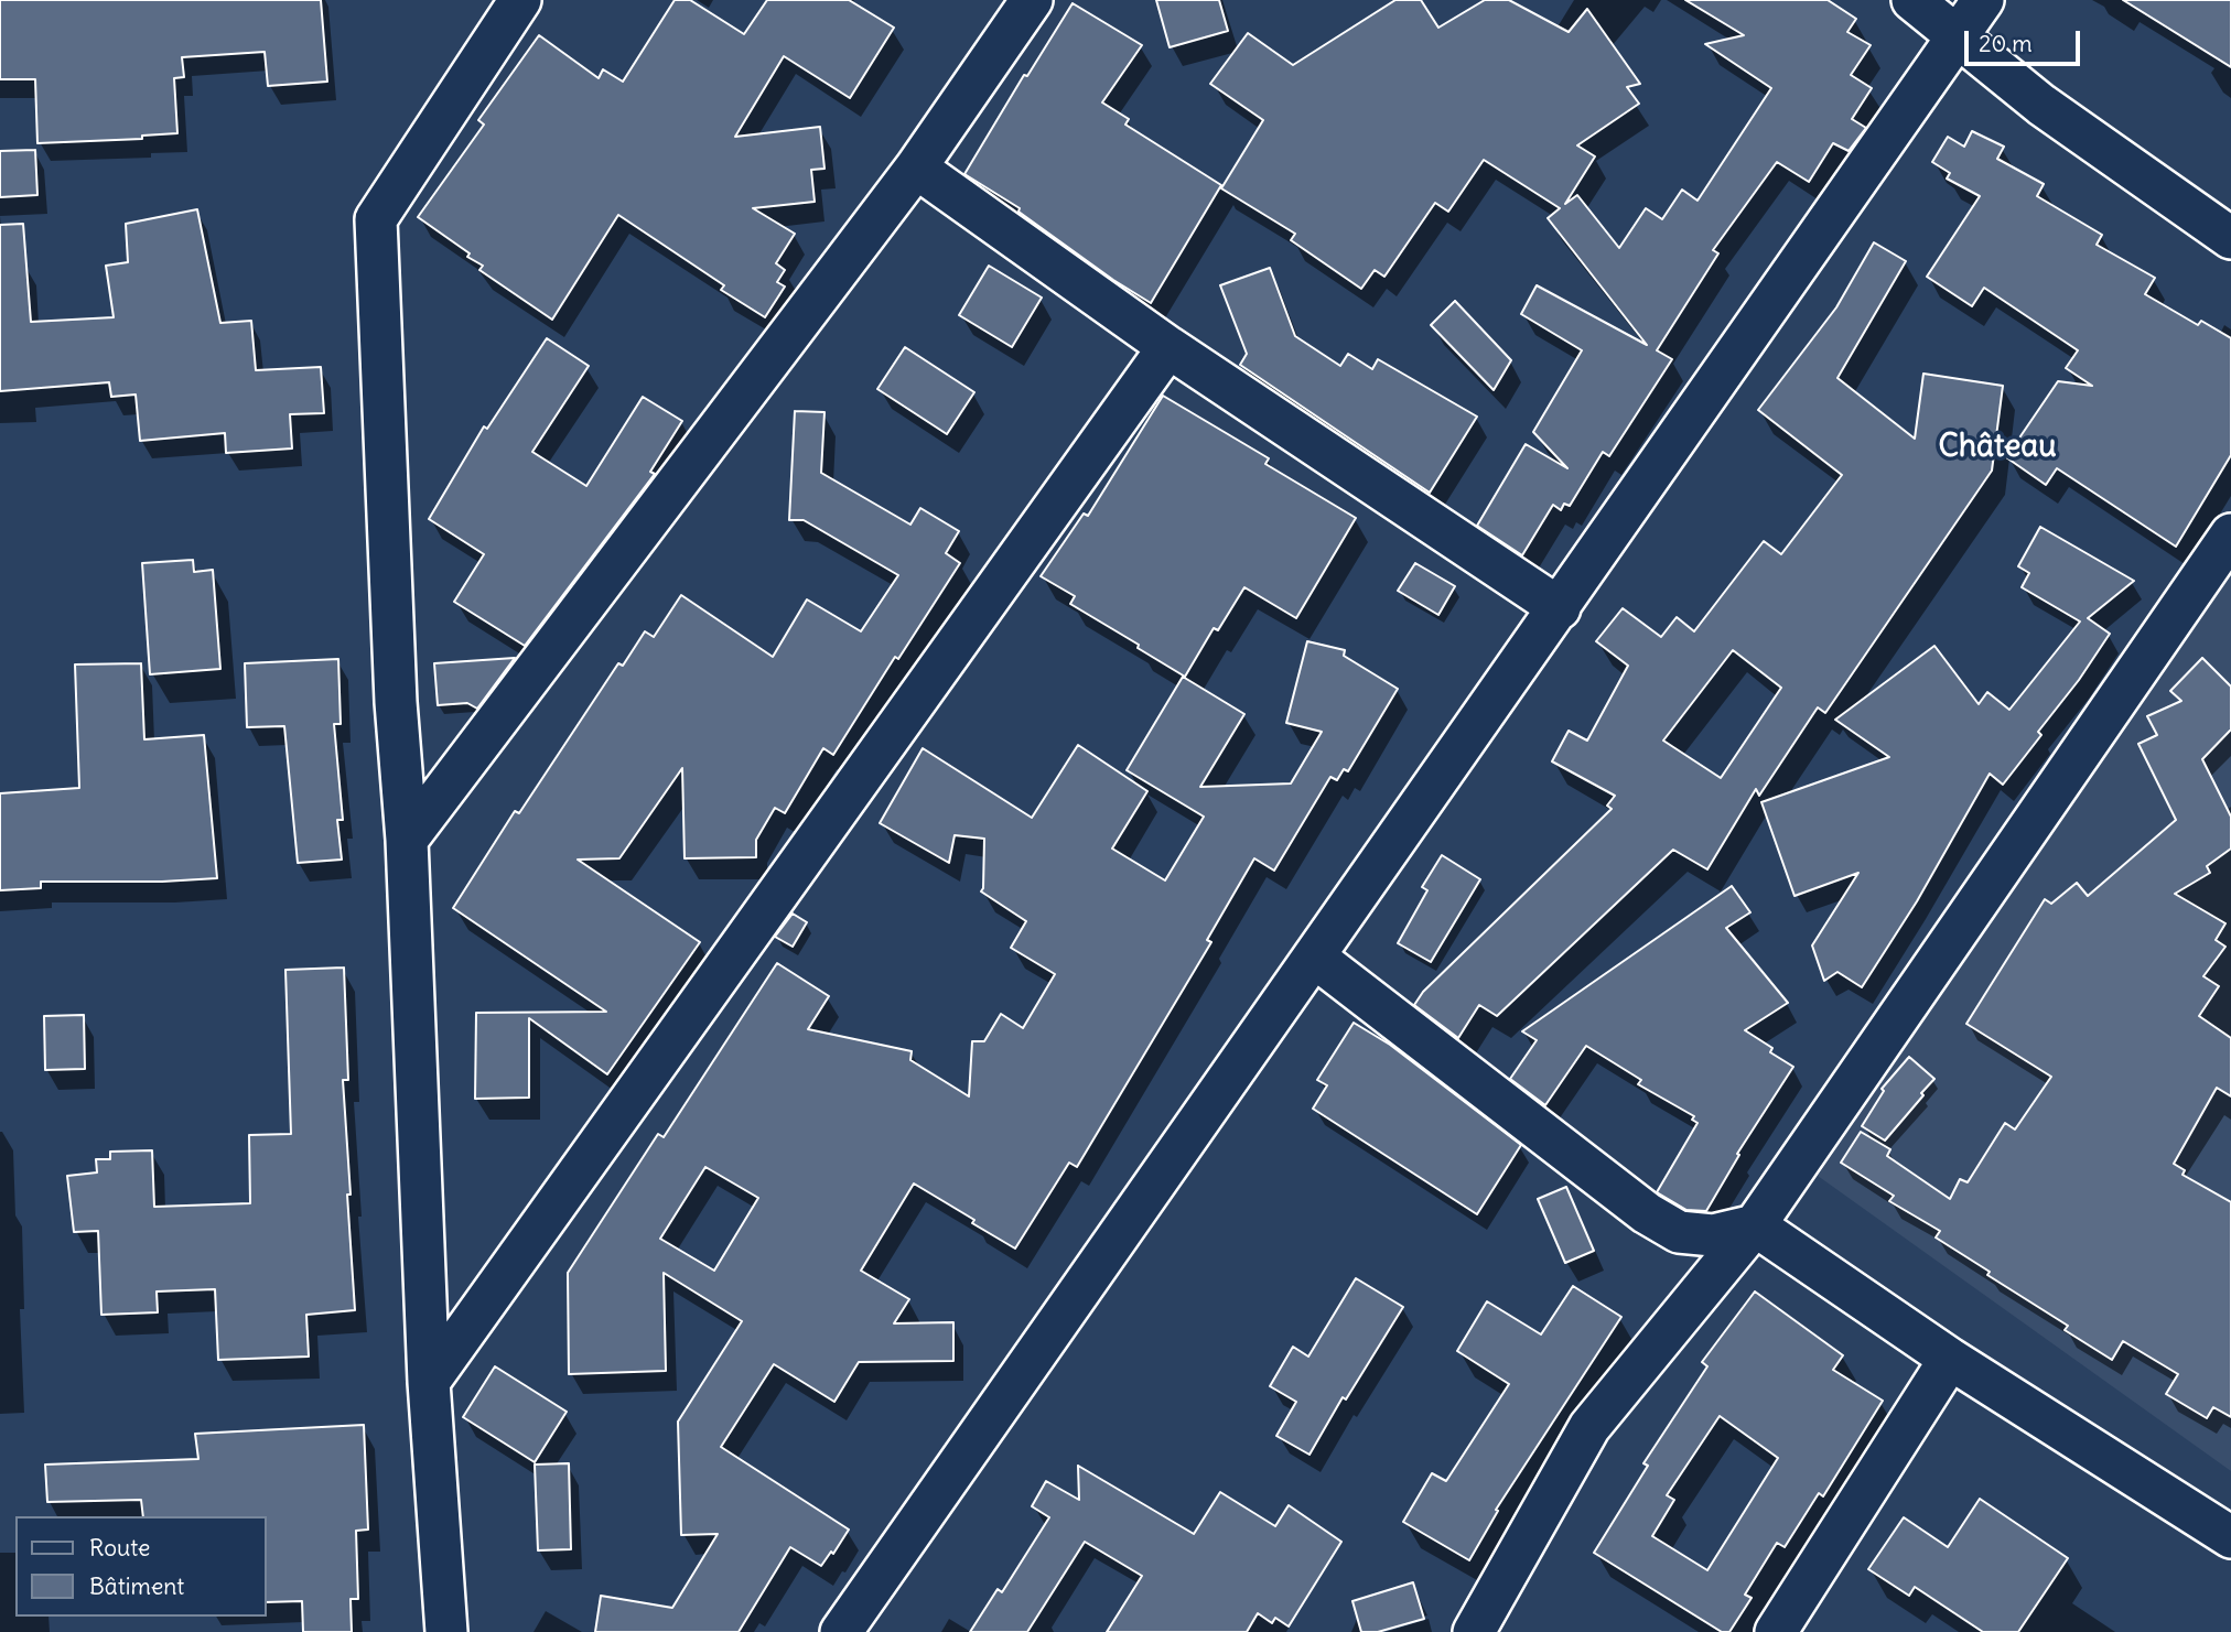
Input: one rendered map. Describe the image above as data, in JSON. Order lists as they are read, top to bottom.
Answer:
{
  "districts": ["Château"],
  "legend": ["Route", "Bâtiment"],
  "scale_bar": "20 m"
}
